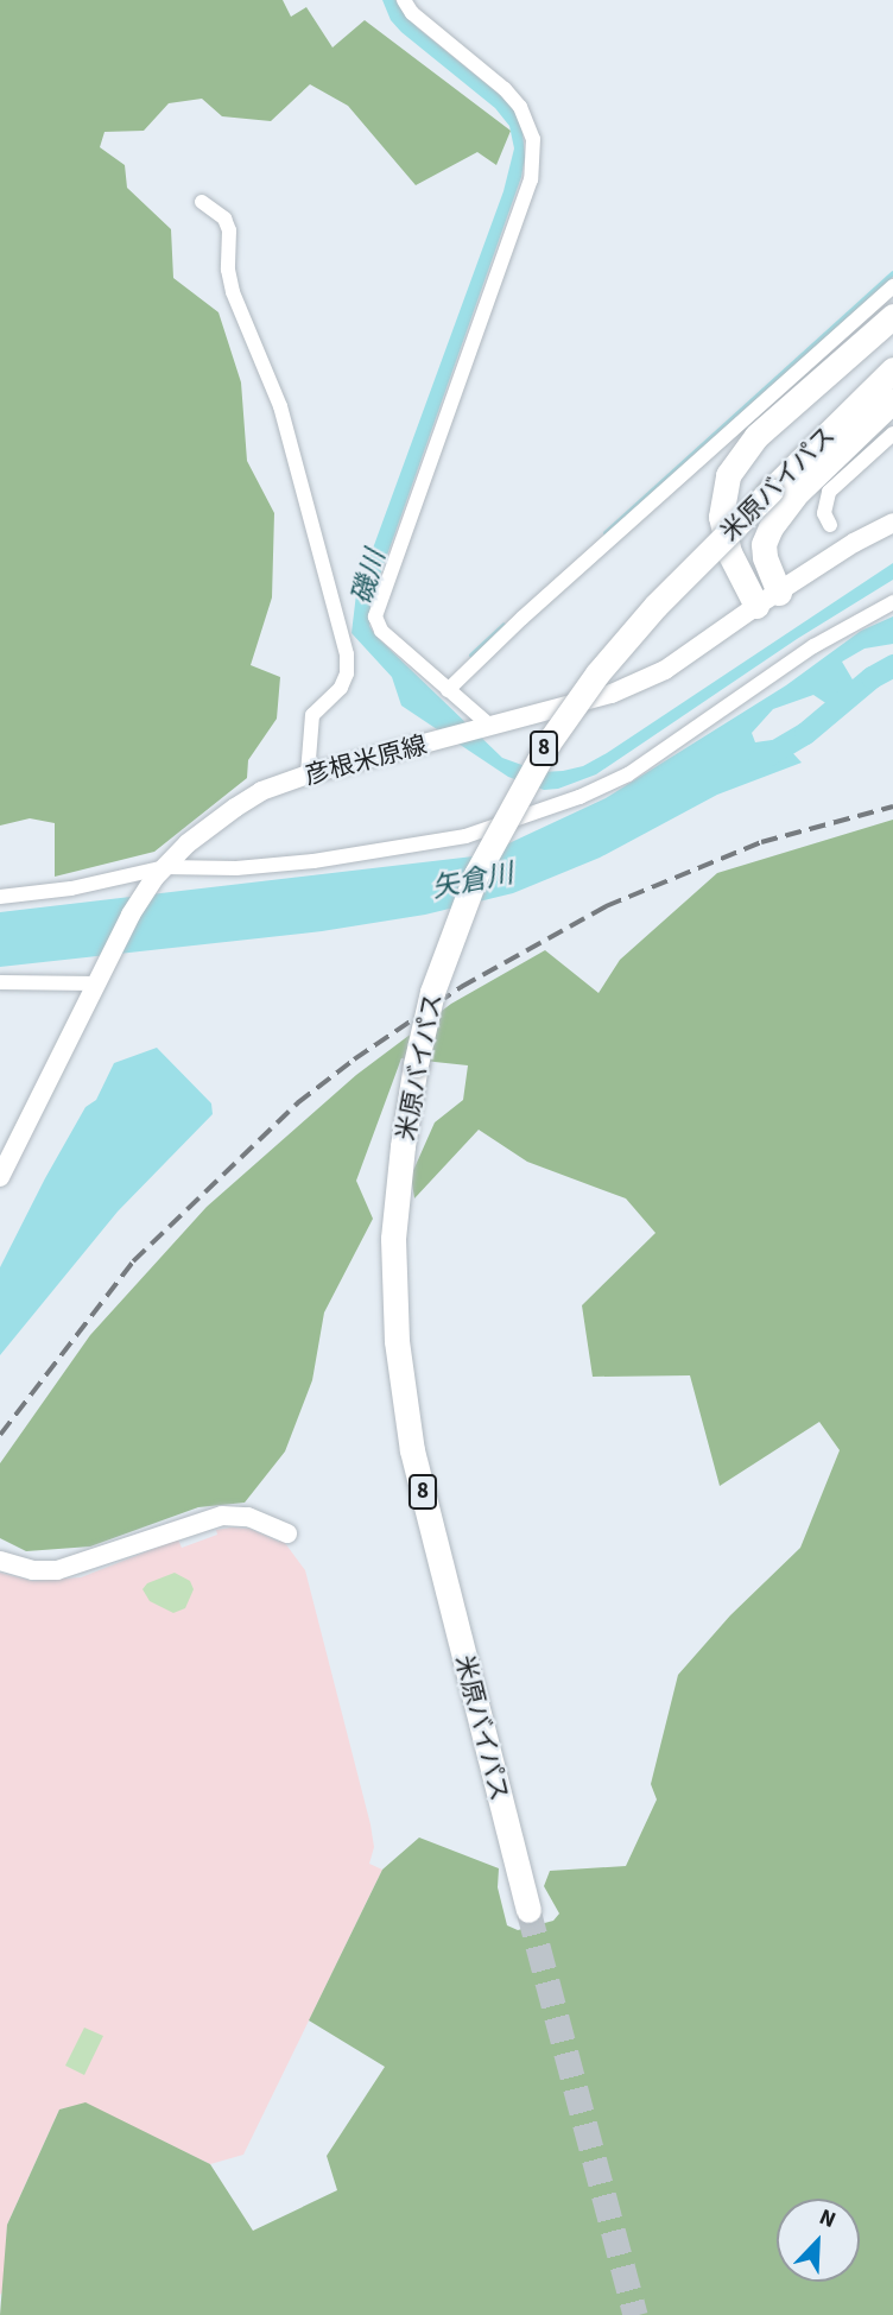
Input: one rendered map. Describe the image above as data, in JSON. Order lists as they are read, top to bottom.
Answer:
{
  "streets": {
    "highway": ["米原バイパス", "8"],
    "main road": ["彦根米原線"]
  },
  "water": ["磯川", "矢倉川"],
  "north": "top right"
}
